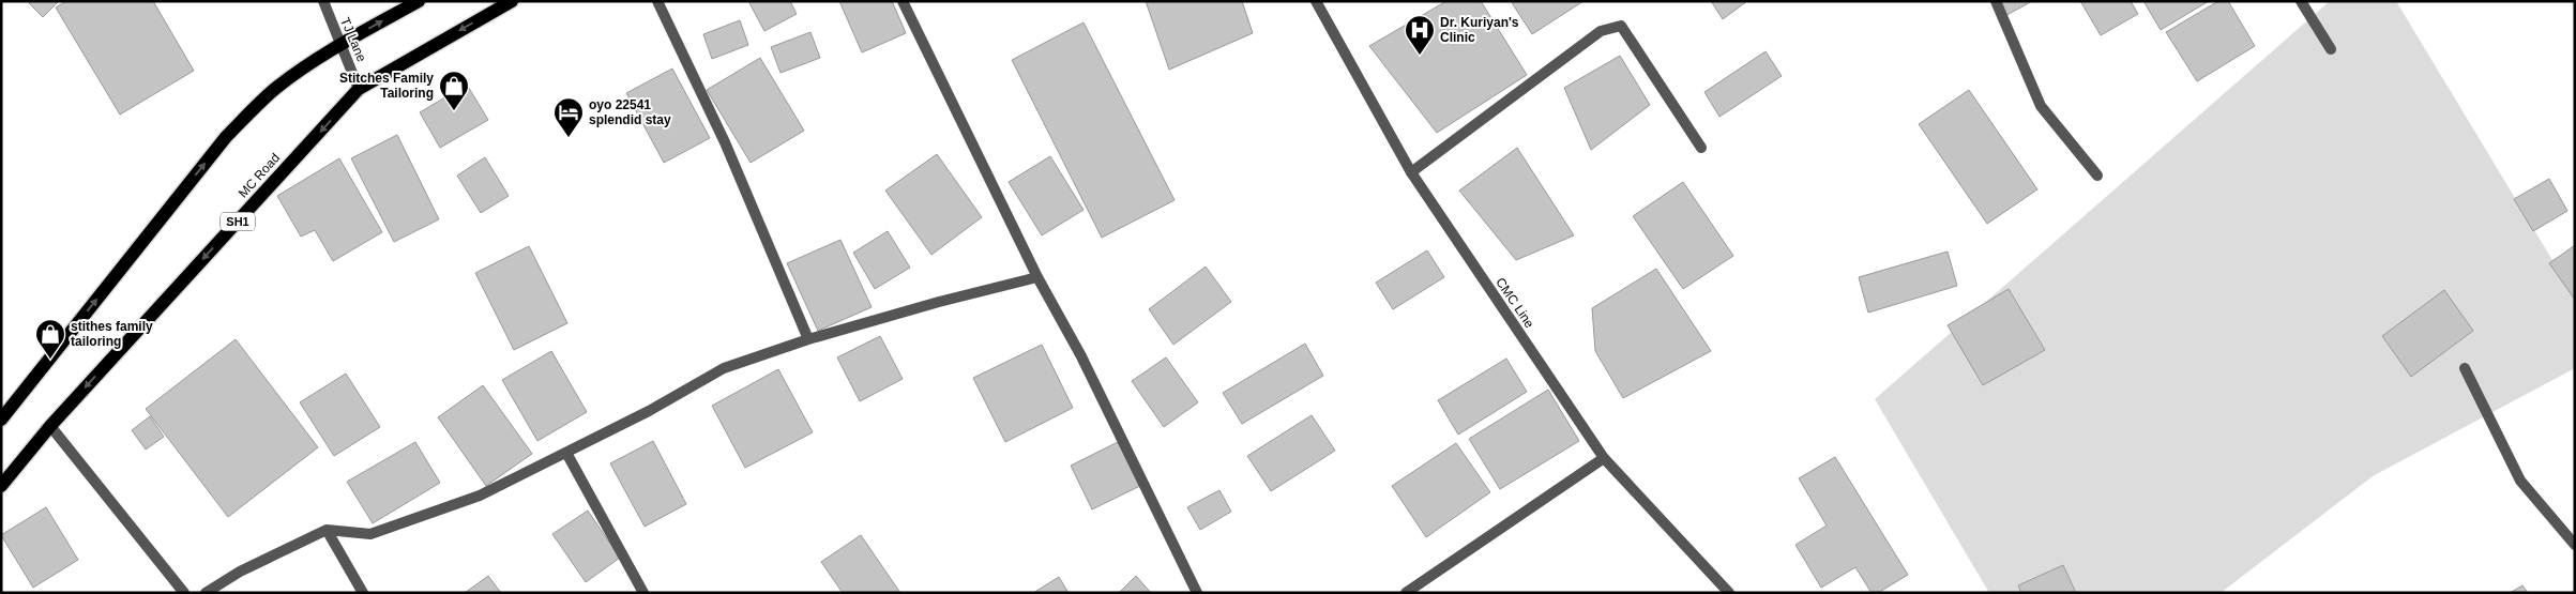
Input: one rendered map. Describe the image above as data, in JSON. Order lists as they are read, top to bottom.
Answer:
{
  "streets": {
    "main road": ["MC Road", "SH1"],
    "street": ["TJ Lane", "CMC Line"]
  },
  "crossings": [
    ["TJ Lane", "MC Road"]
  ],
  "places": {
    "hospital": ["Dr. Kuriyan's Clinic"],
    "shop": ["Stitches Family Tailoring", "stithes family tailoring"],
    "hotel": ["oyo 22541 splendid stay"]
  }
}
